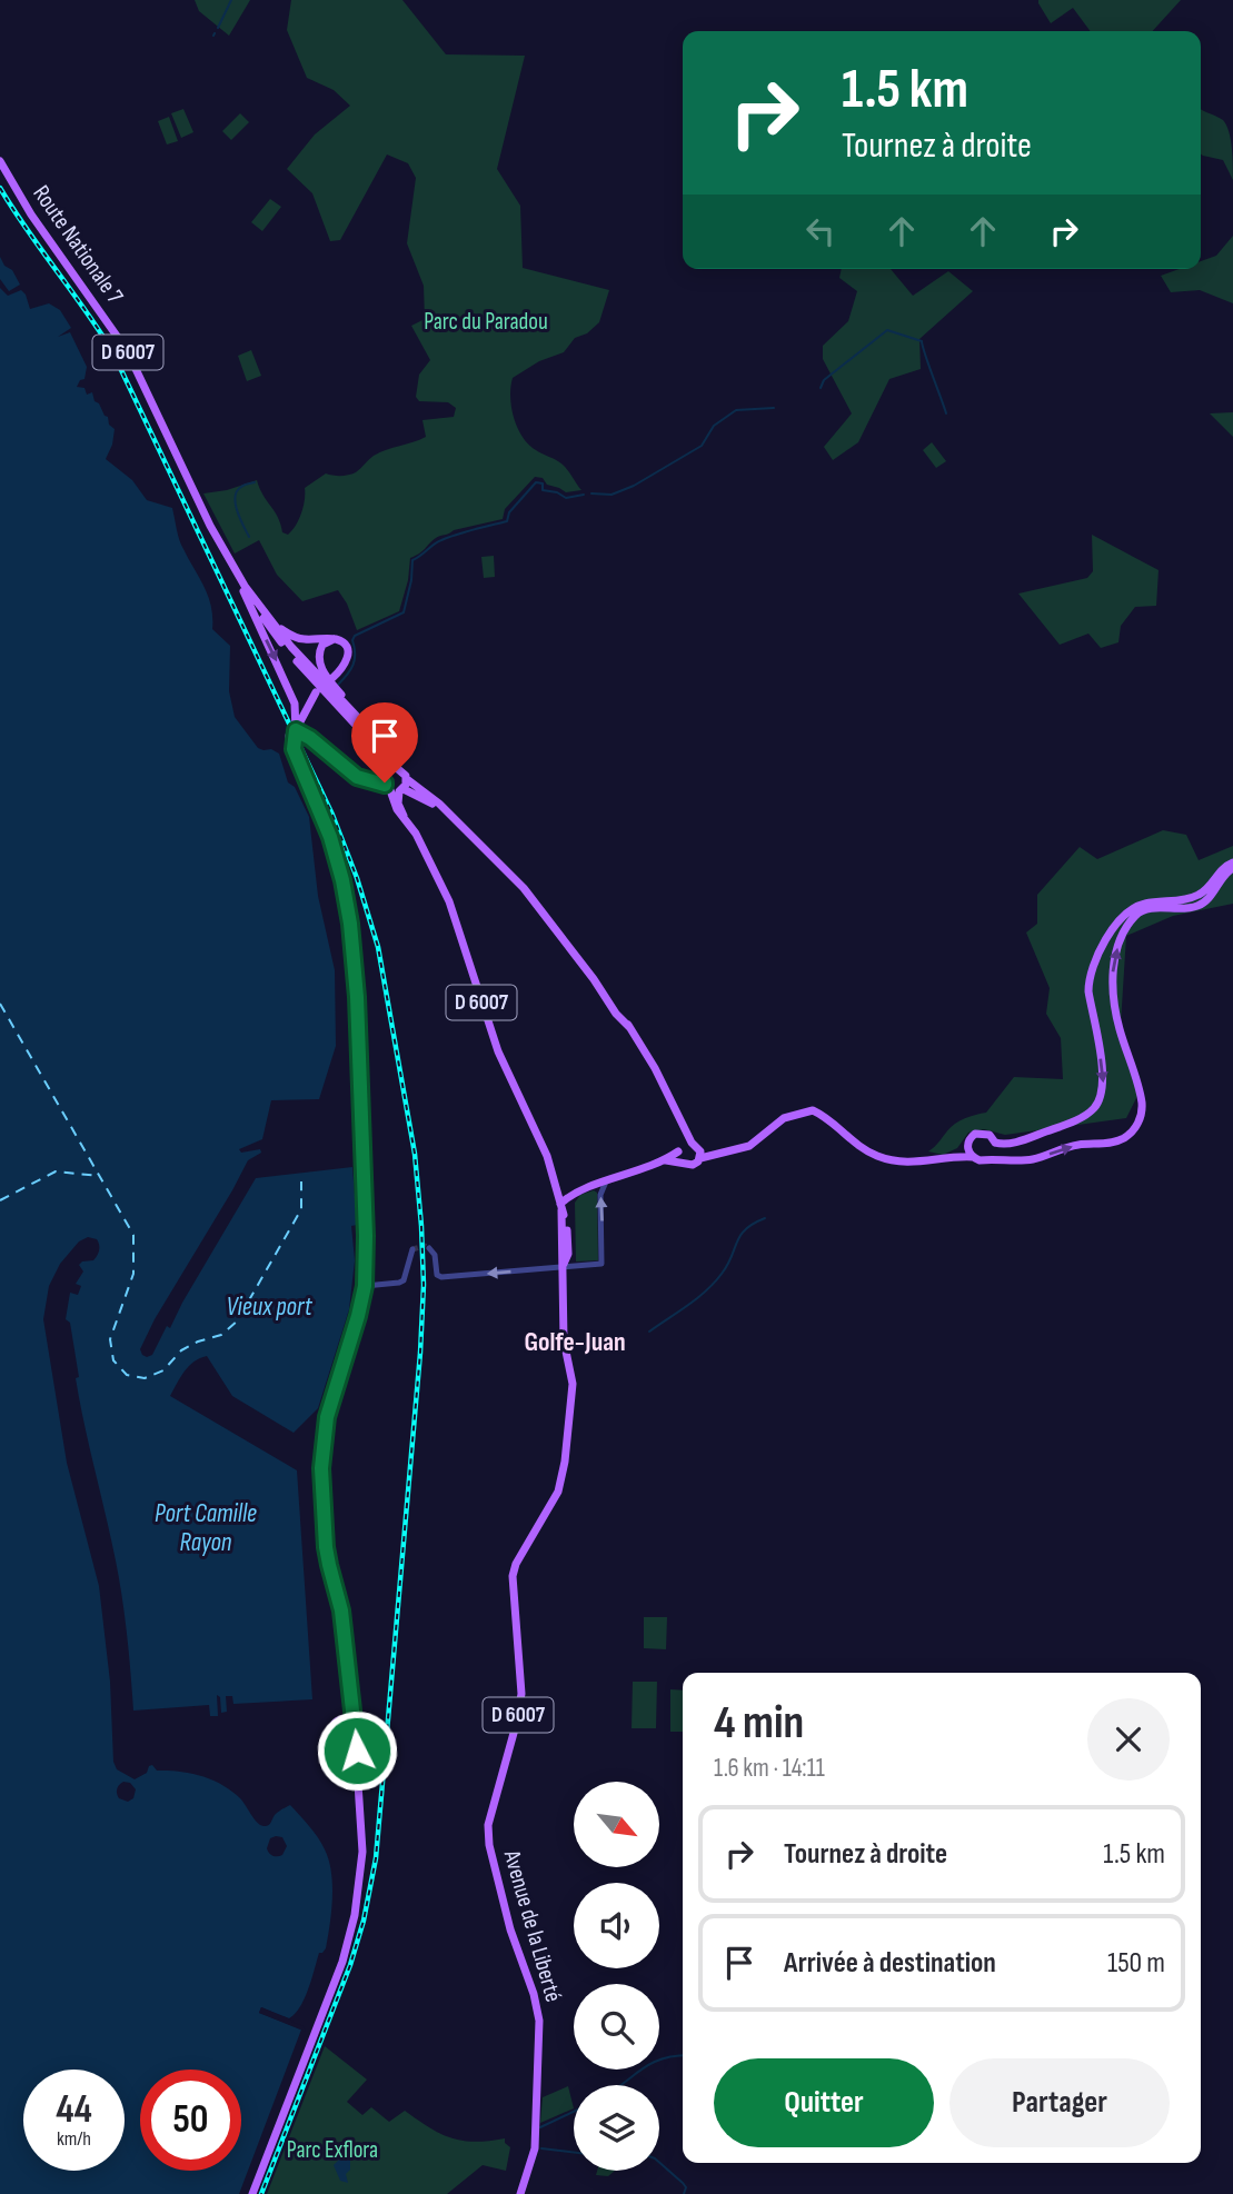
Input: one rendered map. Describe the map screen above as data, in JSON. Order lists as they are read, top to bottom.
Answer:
{
  "streets": {
    "main road": ["Route Nationale 7", "D 6007", "Avenue de la Liberté"]
  },
  "crossings": [
    ["Route Nationale 7", "D 6007"]
  ],
  "districts": ["Golfe-Juan"],
  "water": ["Vieux port", "Port Camille Rayon"],
  "parks": ["Parc du Paradou", "Parc Exflora"],
  "north": "bottom right",
  "page": {
    "turn": ["1.5 km", "Tournez à droite"],
    "heading": ["4 min", "1.6 km · 14:11"],
    "list": [
      {
        "name": "Tournez à droite",
        "value": "1.5 km"
      },
      {
        "name": "Arrivée à destination",
        "value": "150 m"
      }
    ],
    "buttons": ["Quitter", "Partager"],
    "speed": "44 km/h",
    "limit": "50"
  }
}
